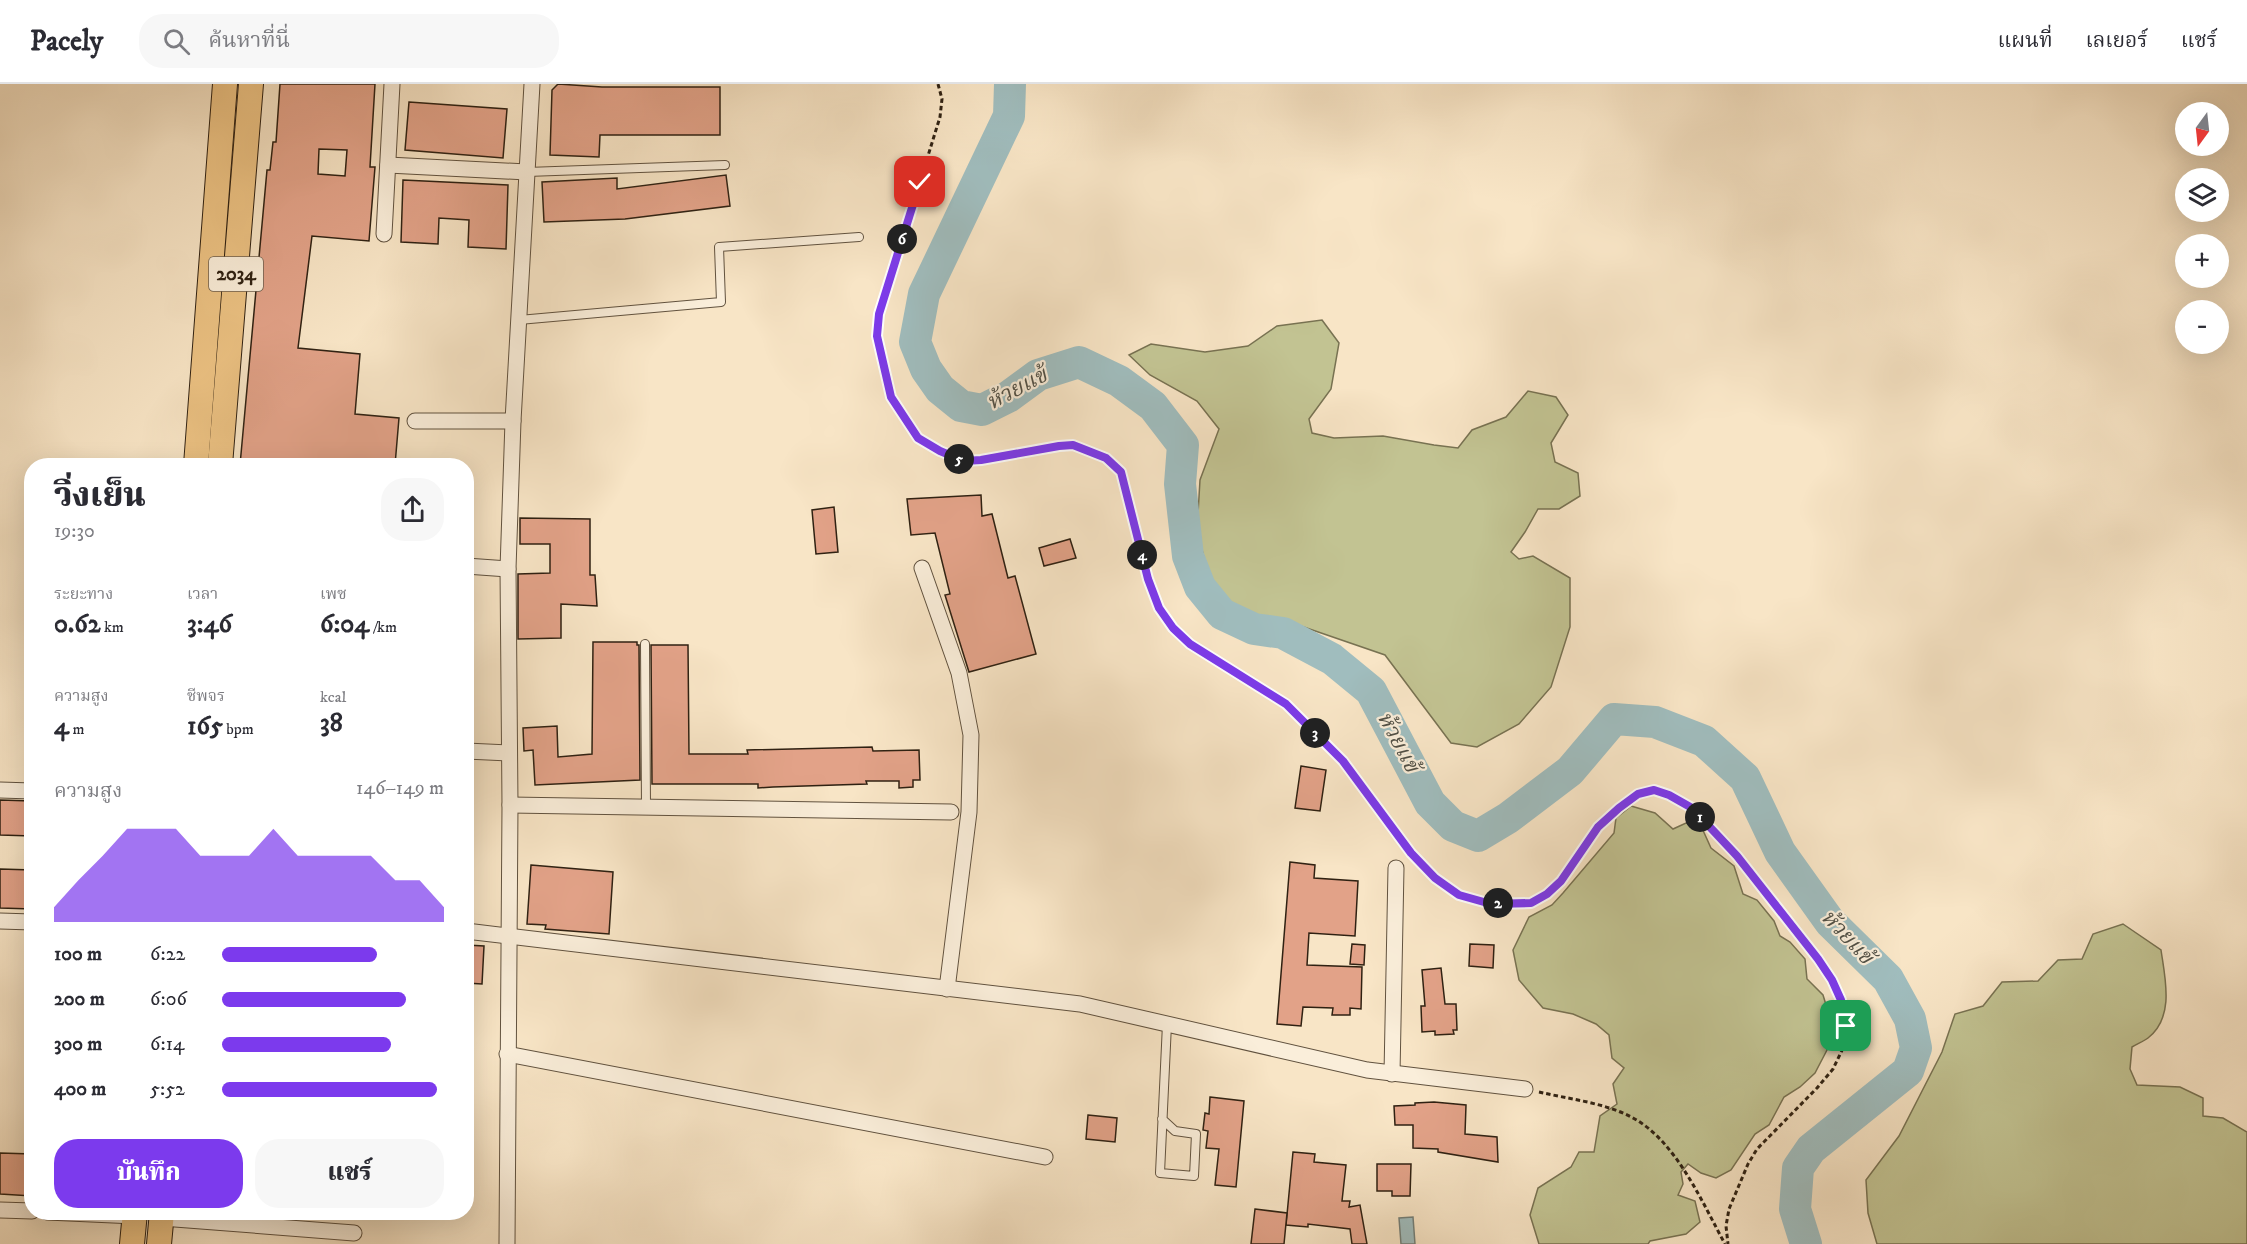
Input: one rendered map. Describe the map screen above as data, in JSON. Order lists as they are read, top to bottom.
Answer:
{
  "streets": {
    "main road": ["2034"]
  },
  "water": ["ห้วยแข้"],
  "north": "bottom",
  "page": {
    "header": "Pacely",
    "search": "ค้นหาที่นี่",
    "nav": ["แผนที่", "เลเยอร์", "แชร์"],
    "map_buttons": ["+", "−"],
    "pins": [
      "6",
      "5",
      "4",
      "3",
      "1",
      "2"
    ],
    "heading": ["วิ่งเย็น", "19:30"],
    "stats": [
      ["ระยะทาง", "0.62 km"],
      ["เวลา", "3:46"],
      ["เพซ", "6:04 /km"],
      ["ความสูง", "4 m"],
      ["ชีพจร", "165 bpm"],
      ["kcal", "38"]
    ],
    "chart": ["ความสูง", "146–149 m"],
    "list": [
      {
        "name": "100 m",
        "note": "6:22"
      },
      {
        "name": "200 m",
        "note": "6:06"
      },
      {
        "name": "300 m",
        "note": "6:14"
      },
      {
        "name": "400 m",
        "note": "5:52"
      }
    ],
    "buttons": ["บันทึก", "แชร์"]
  }
}
